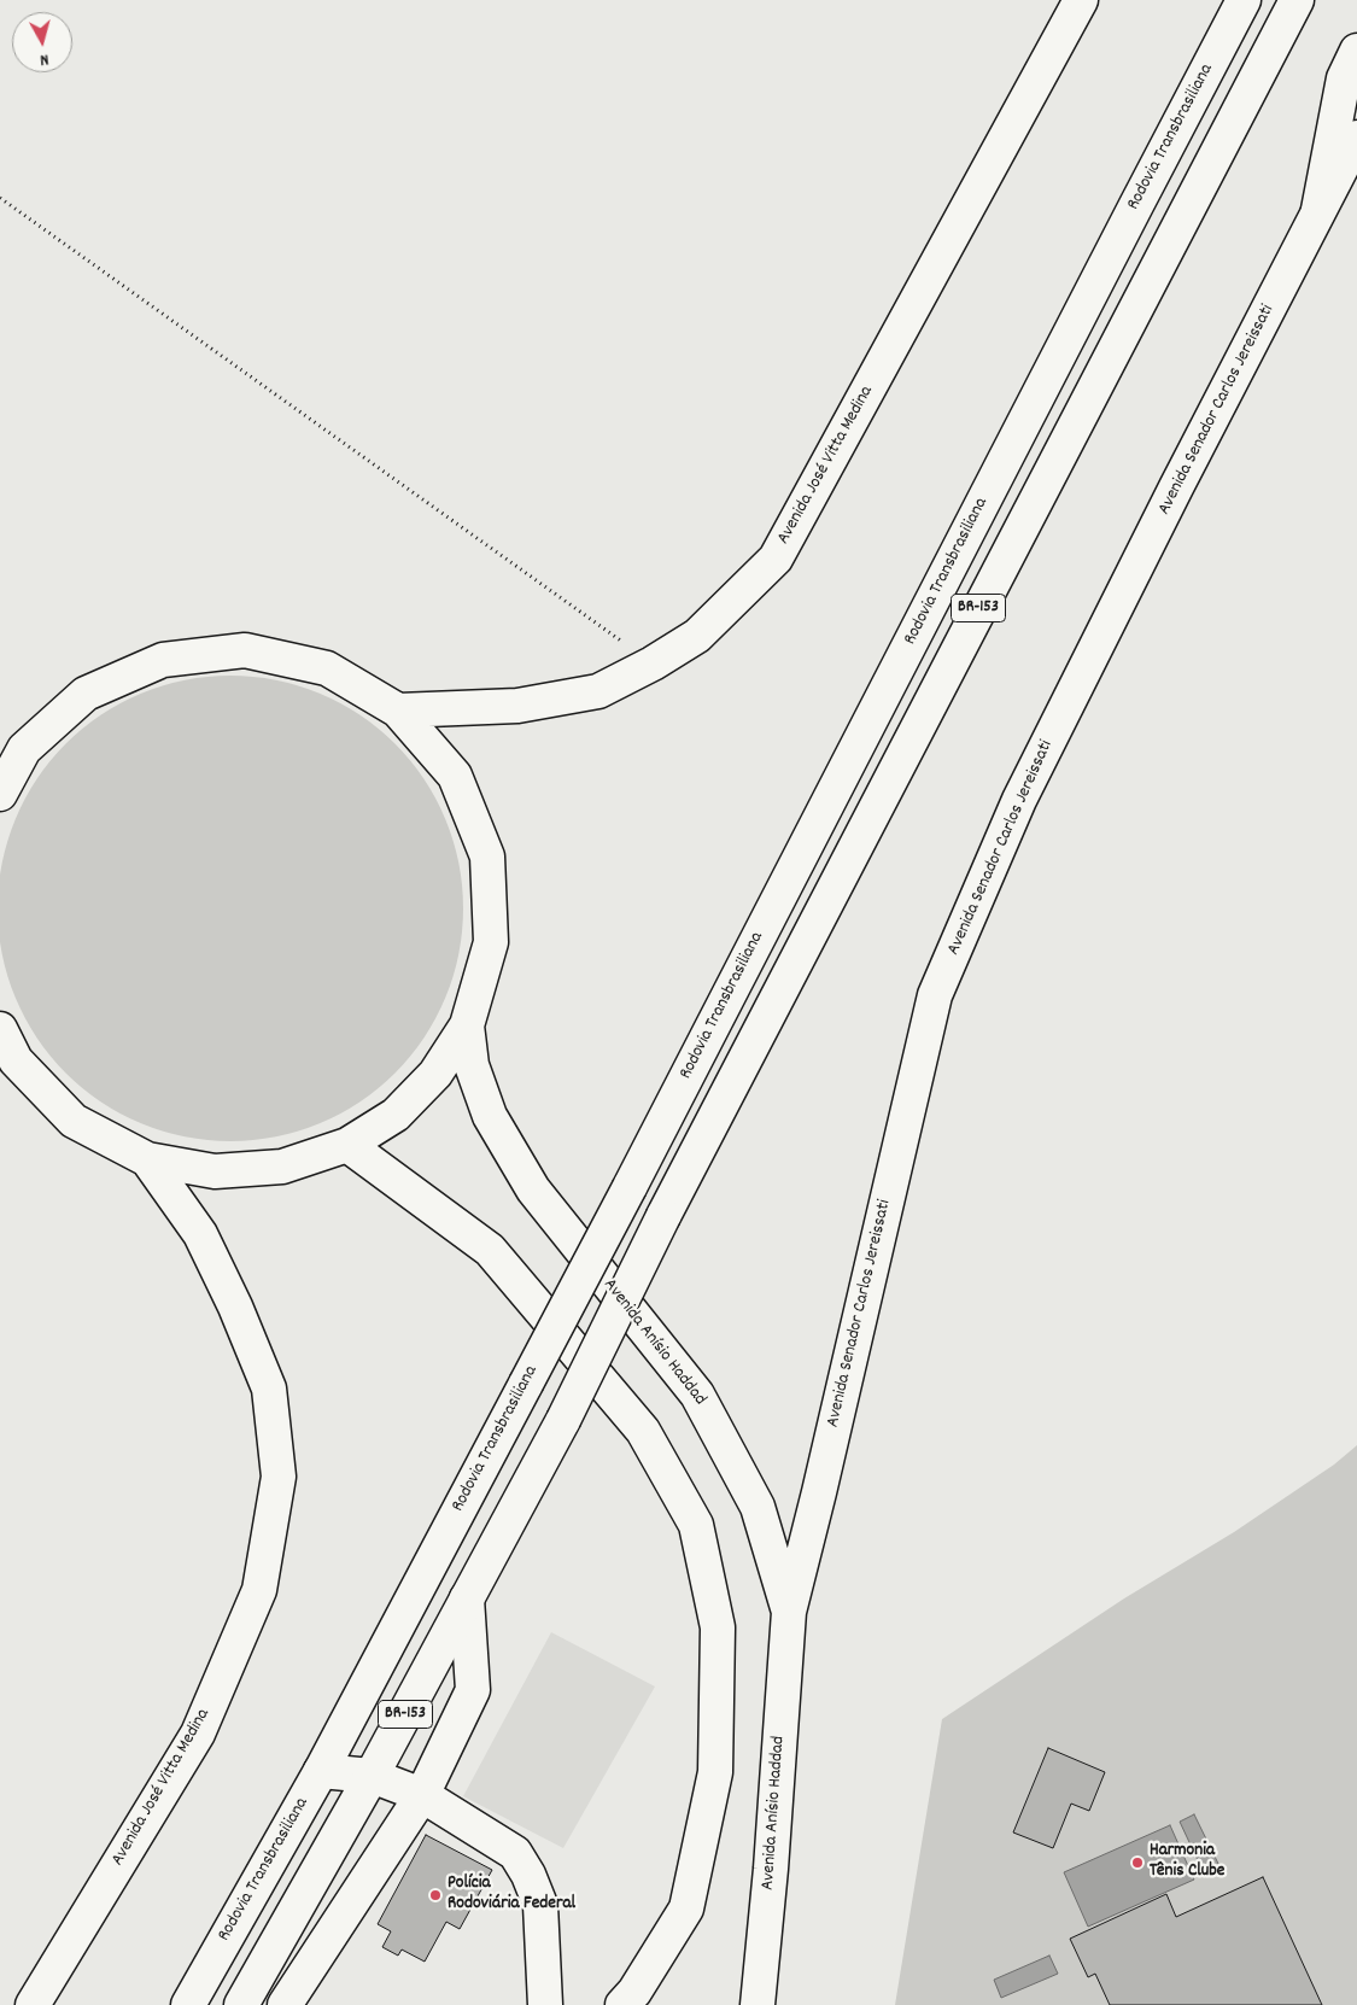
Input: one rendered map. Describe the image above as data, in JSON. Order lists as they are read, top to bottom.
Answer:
{
  "streets": {
    "main road": [
      "Rodovia Transbrasiliana",
      "Avenida Senador Carlos Jereissati",
      "Avenida José Vitta Medina",
      "BR-153",
      "Avenida Anísio Haddad"
    ]
  },
  "crossings": [
    ["Avenida Senador Carlos Jereissati", "Avenida Anísio Haddad"]
  ],
  "places": ["Harmonia Tênis Clube", "Polícia Rodoviária Federal"],
  "north": "bottom"
}
